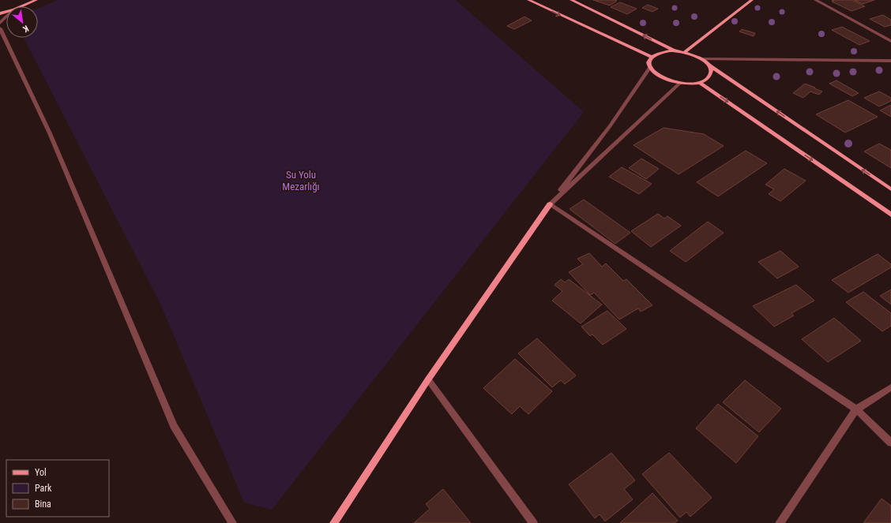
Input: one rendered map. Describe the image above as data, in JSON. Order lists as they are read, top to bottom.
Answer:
{
  "parks": ["Su Yolu Mezarlığı"],
  "legend": ["Yol", "Park", "Bina"],
  "north": "bottom right"
}
